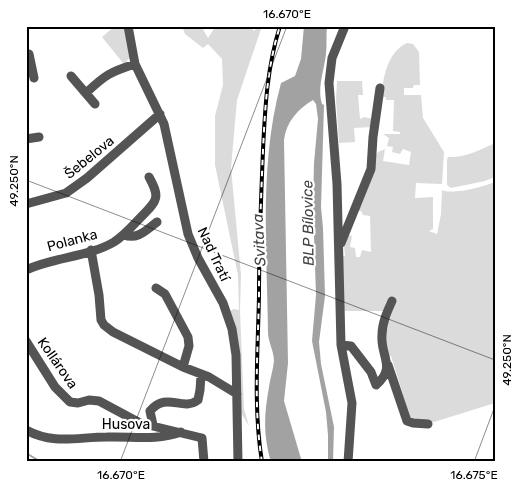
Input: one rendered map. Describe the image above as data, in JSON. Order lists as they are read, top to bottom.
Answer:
{
  "streets": {
    "street": [
      "Šebelova",
      "Polanka",
      "Nad Tratí",
      "Kollárova",
      "Husova"
    ]
  },
  "crossings": [
    ["Šebelova", "Nad Tratí"],
    ["Kollárova", "Husova"]
  ],
  "water": ["BLP Bílovice", "Svitava"],
  "coordinates": ["16.670°E", "49.250°N", "16.675°E"]
}
